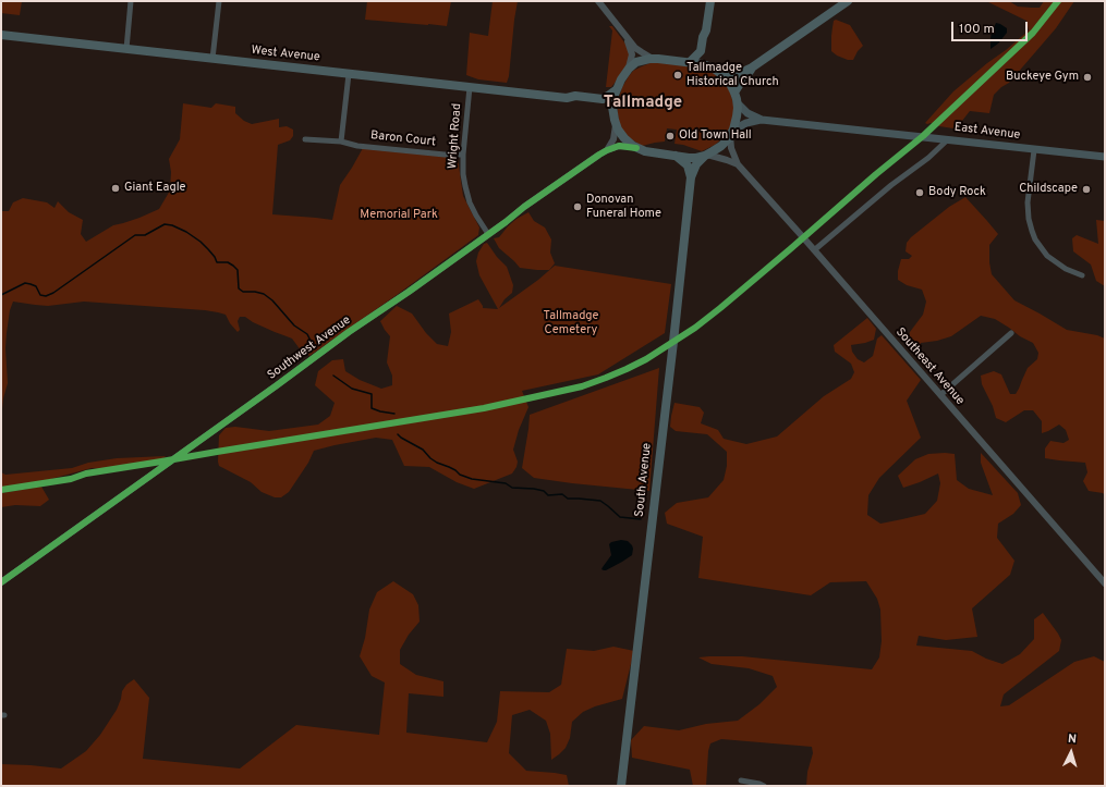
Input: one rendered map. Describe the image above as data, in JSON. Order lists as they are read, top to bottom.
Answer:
{
  "streets": {
    "main road": ["West Avenue", "East Avenue", "South Avenue"],
    "street": [
      "Wright Road",
      "Baron Court",
      "Southwest Avenue",
      "Southeast Avenue"
    ]
  },
  "crossings": [
    ["West Avenue", "East Avenue"],
    ["West Avenue", "Wright Road"],
    ["West Avenue", "Southwest Avenue"],
    ["West Avenue", "Southeast Avenue"],
    ["West Avenue", "South Avenue"],
    ["East Avenue", "Southwest Avenue"],
    ["East Avenue", "Southeast Avenue"],
    ["East Avenue", "South Avenue"],
    ["Wright Road", "Baron Court"],
    ["Wright Road", "Southwest Avenue"],
    ["Southwest Avenue", "Southeast Avenue"],
    ["Southwest Avenue", "South Avenue"],
    ["Southeast Avenue", "South Avenue"]
  ],
  "districts": ["Tallmadge"],
  "parks": ["Memorial Park", "Tallmadge Cemetery"],
  "places": [
    "Tallmadge Historical Church",
    "Buckeye Gym",
    "Old Town Hall",
    "Giant Eagle",
    "Childscape",
    "Body Rock",
    "Donovan Funeral Home"
  ],
  "scale_bar": "100 m",
  "north": "top"
}
